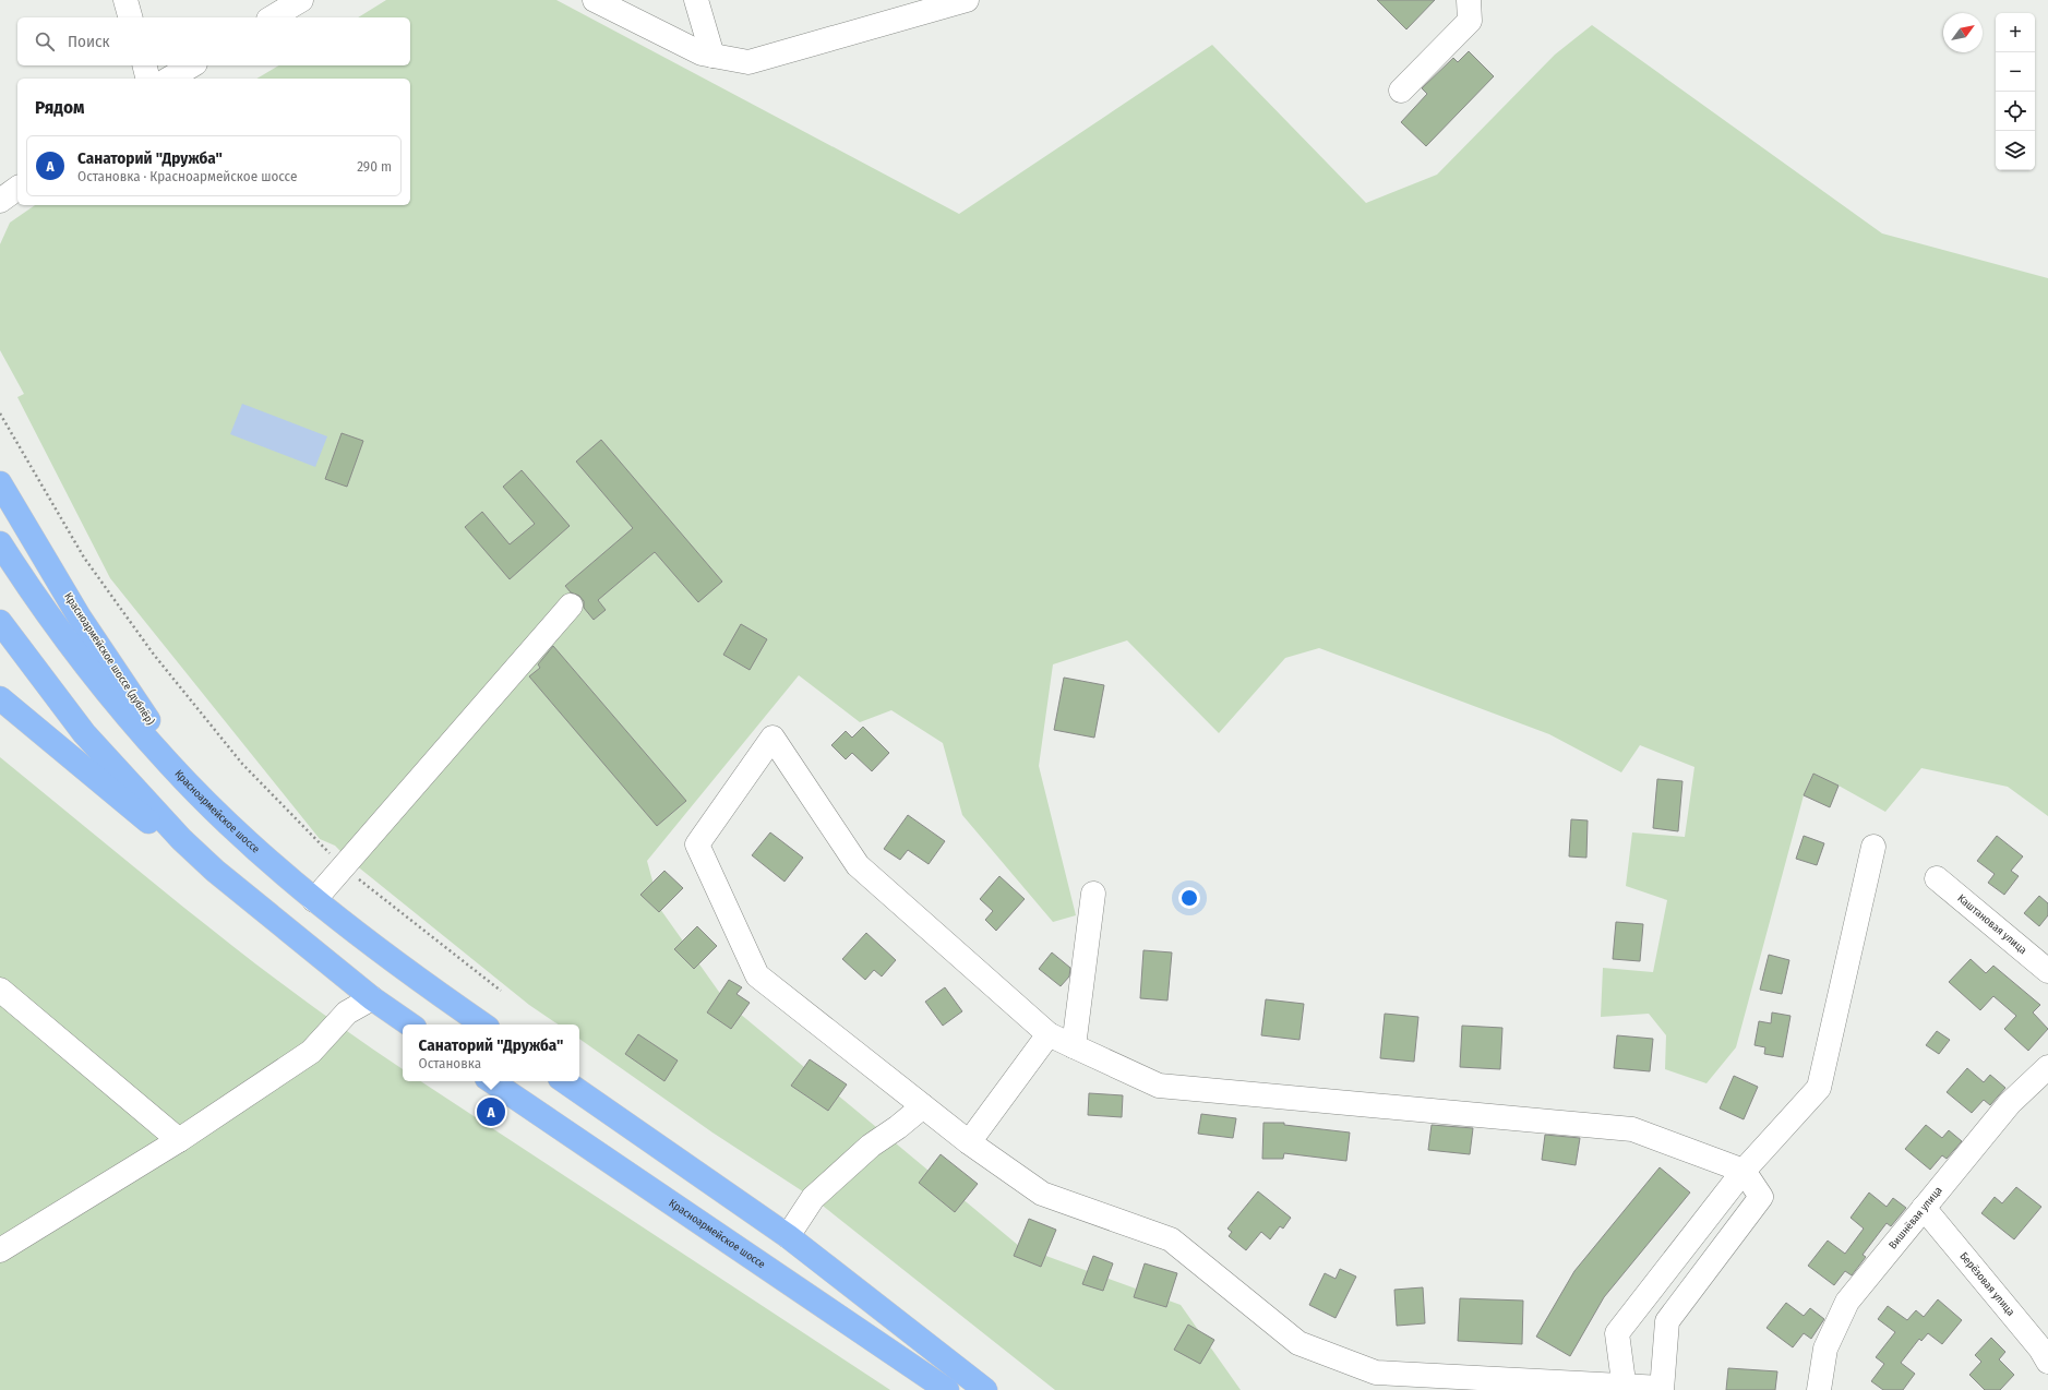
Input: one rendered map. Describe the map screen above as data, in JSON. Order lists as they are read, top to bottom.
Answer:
{
  "streets": {
    "main road": ["Красноармейское шоссе (дублёр)", "Красноармейское шоссе"],
    "street": ["Каштановая улица", "Вишнёвая улица", "Берёзовая улица"]
  },
  "crossings": [
    ["Красноармейское шоссе (дублёр)", "Красноармейское шоссе"],
    ["Вишнёвая улица", "Берёзовая улица"]
  ],
  "north": "top right",
  "page": {
    "map_buttons": ["+", "−"],
    "search": "Поиск",
    "heading": "Рядом",
    "list": [
      {
        "mark": "A",
        "name": "Санаторий \"Дружба\"",
        "note": "Остановка · Красноармейское шоссе",
        "value": "290 m"
      }
    ],
    "popup": ["Санаторий \"Дружба\"", "Остановка"],
    "pins": "A"
  }
}
